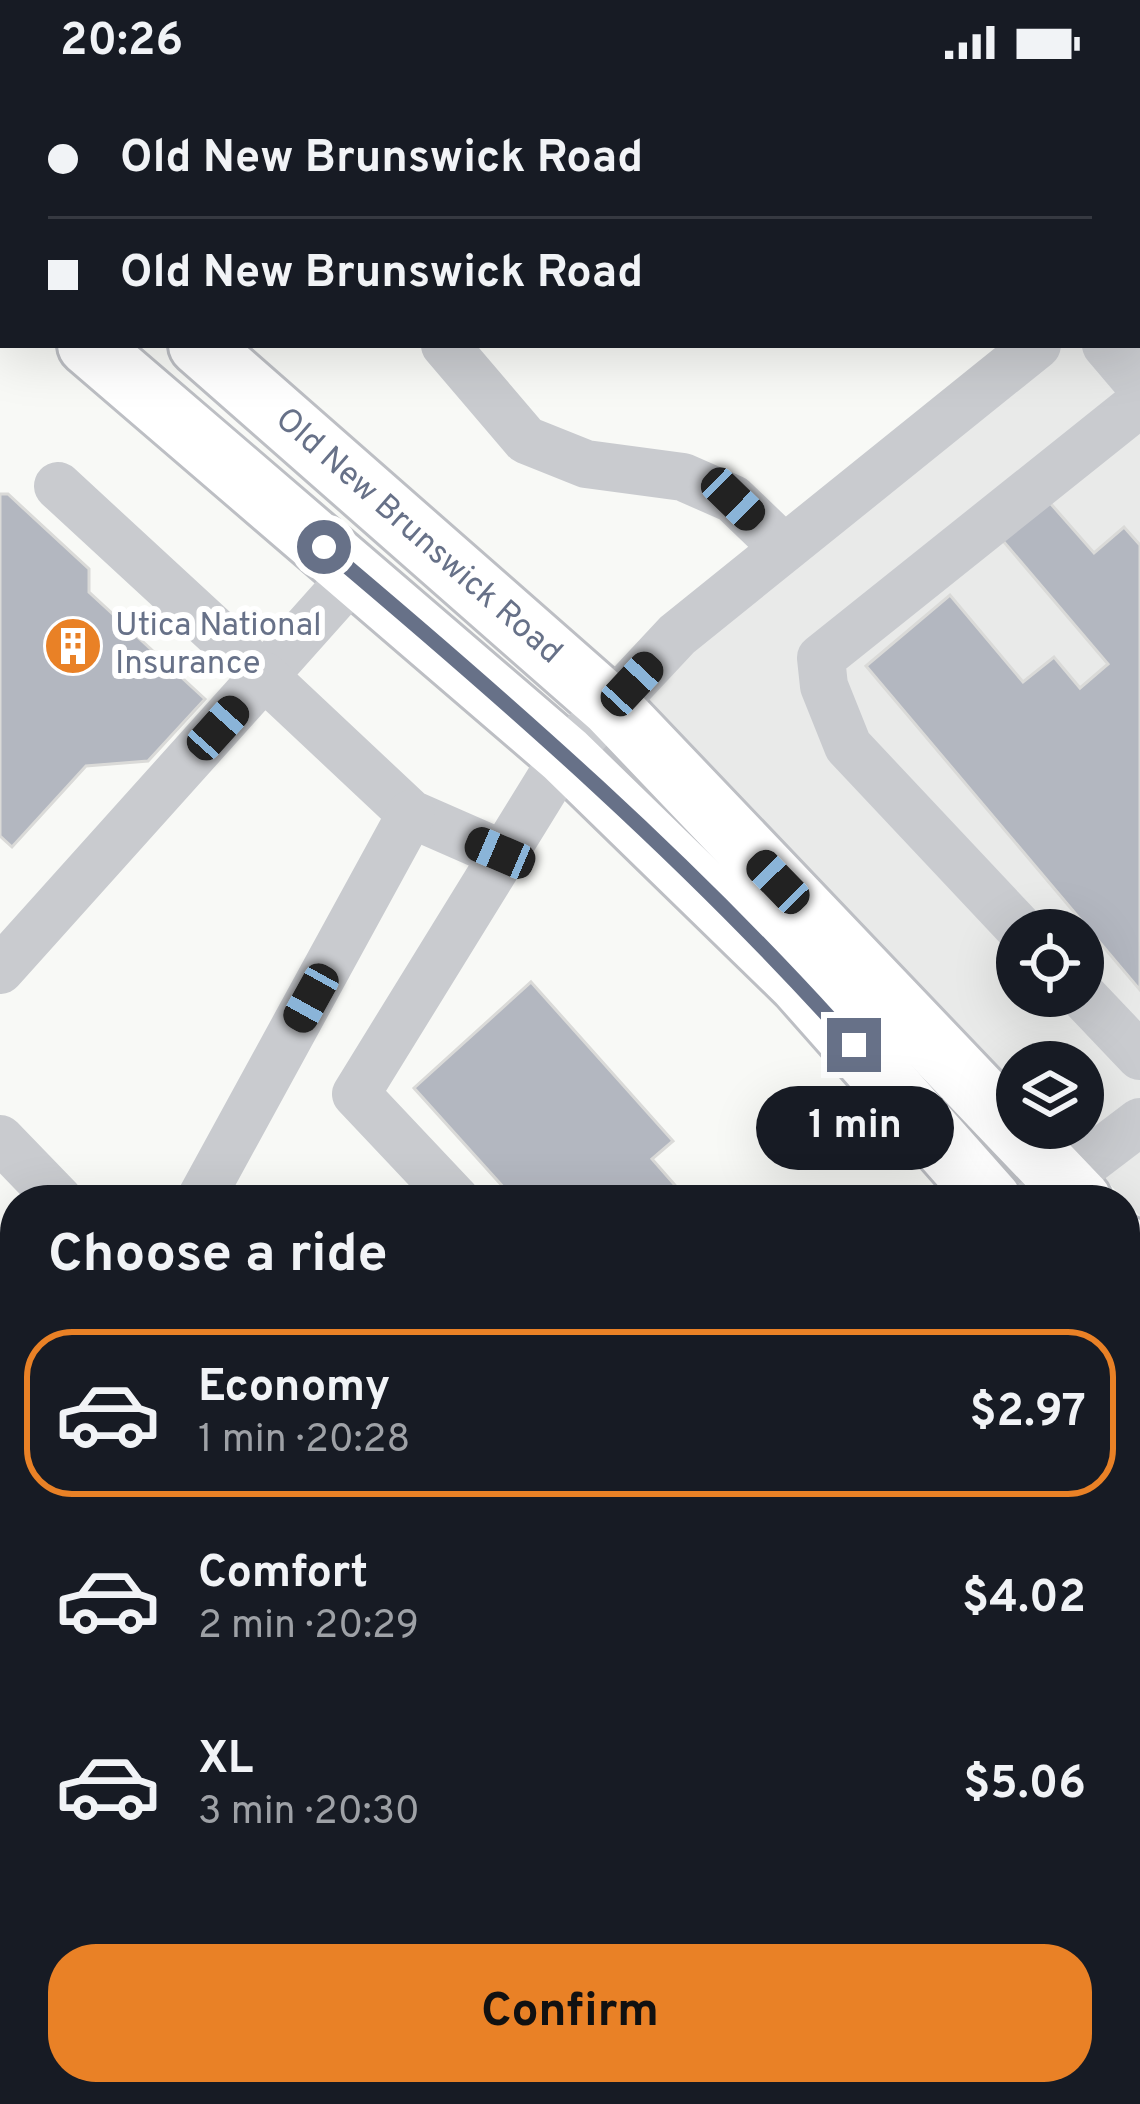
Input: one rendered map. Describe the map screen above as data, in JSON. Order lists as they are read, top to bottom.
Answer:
{
  "streets": {
    "main road": ["Old New Brunswick Road"]
  },
  "places": {
    "building": ["Utica National Insurance"]
  },
  "page": {
    "status": "20:26",
    "banner": ["Old New Brunswick Road", "Old New Brunswick Road"],
    "bubble": "1 min",
    "heading": "Choose a ride",
    "list": [
      {
        "name": "Economy",
        "note": "1 min · 20:28",
        "value": "$2.97"
      },
      {
        "name": "Comfort",
        "note": "2 min · 20:29",
        "value": "$4.02"
      },
      {
        "name": "XL",
        "note": "3 min · 20:30",
        "value": "$5.06"
      }
    ],
    "buttons": "Confirm"
  }
}
